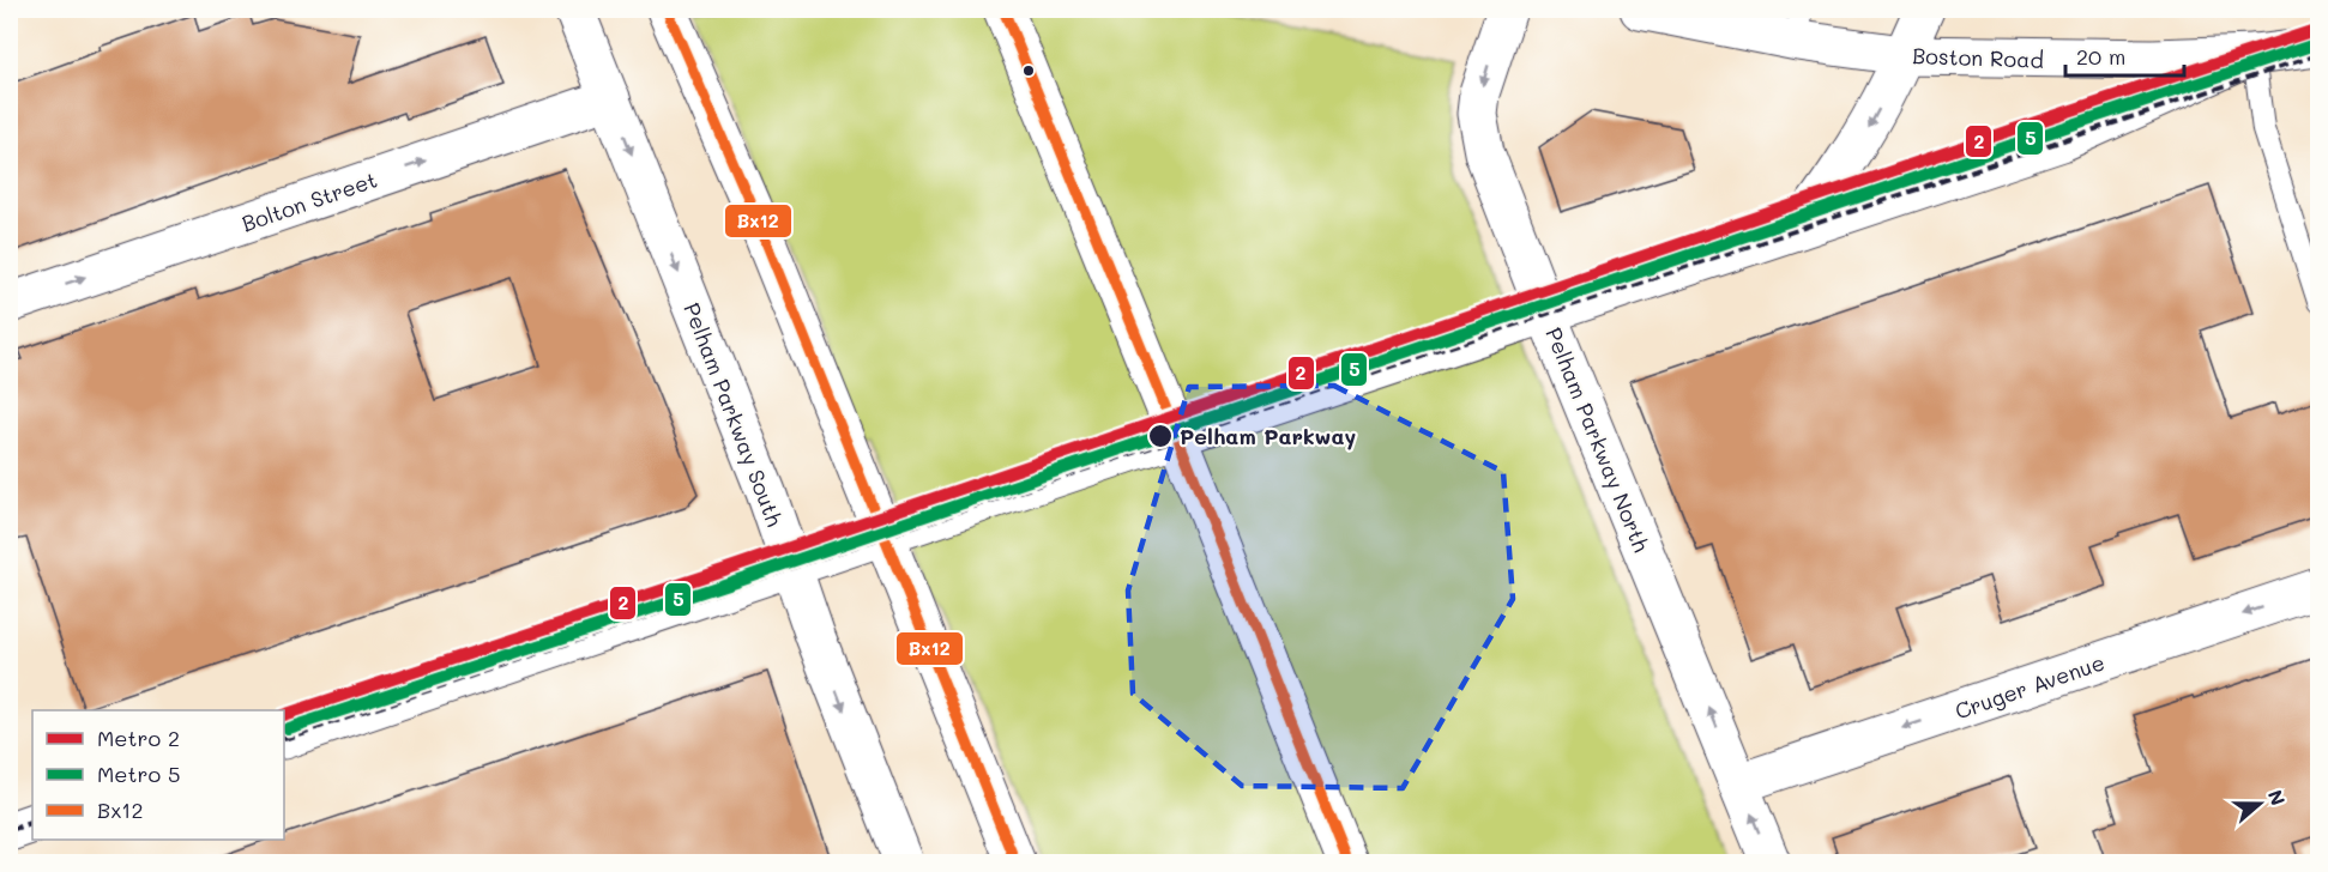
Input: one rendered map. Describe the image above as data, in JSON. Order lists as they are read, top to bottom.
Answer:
{
  "streets": {
    "main road": [
      "Boston Road",
      "Bolton Street",
      "Pelham Parkway South",
      "Pelham Parkway North",
      "Cruger Avenue"
    ]
  },
  "crossings": [
    ["Bolton Street", "Pelham Parkway South"],
    ["Pelham Parkway North", "Cruger Avenue"]
  ],
  "one_way": ["Bolton Street", "Cruger Avenue"],
  "places": ["Pelham Parkway"],
  "lines": ["transit line Bx12", "metro line 2", "metro line 5"],
  "legend": ["Metro 2", "Metro 5", "Bx12"],
  "scale_bar": "20 m",
  "north": "right"
}
